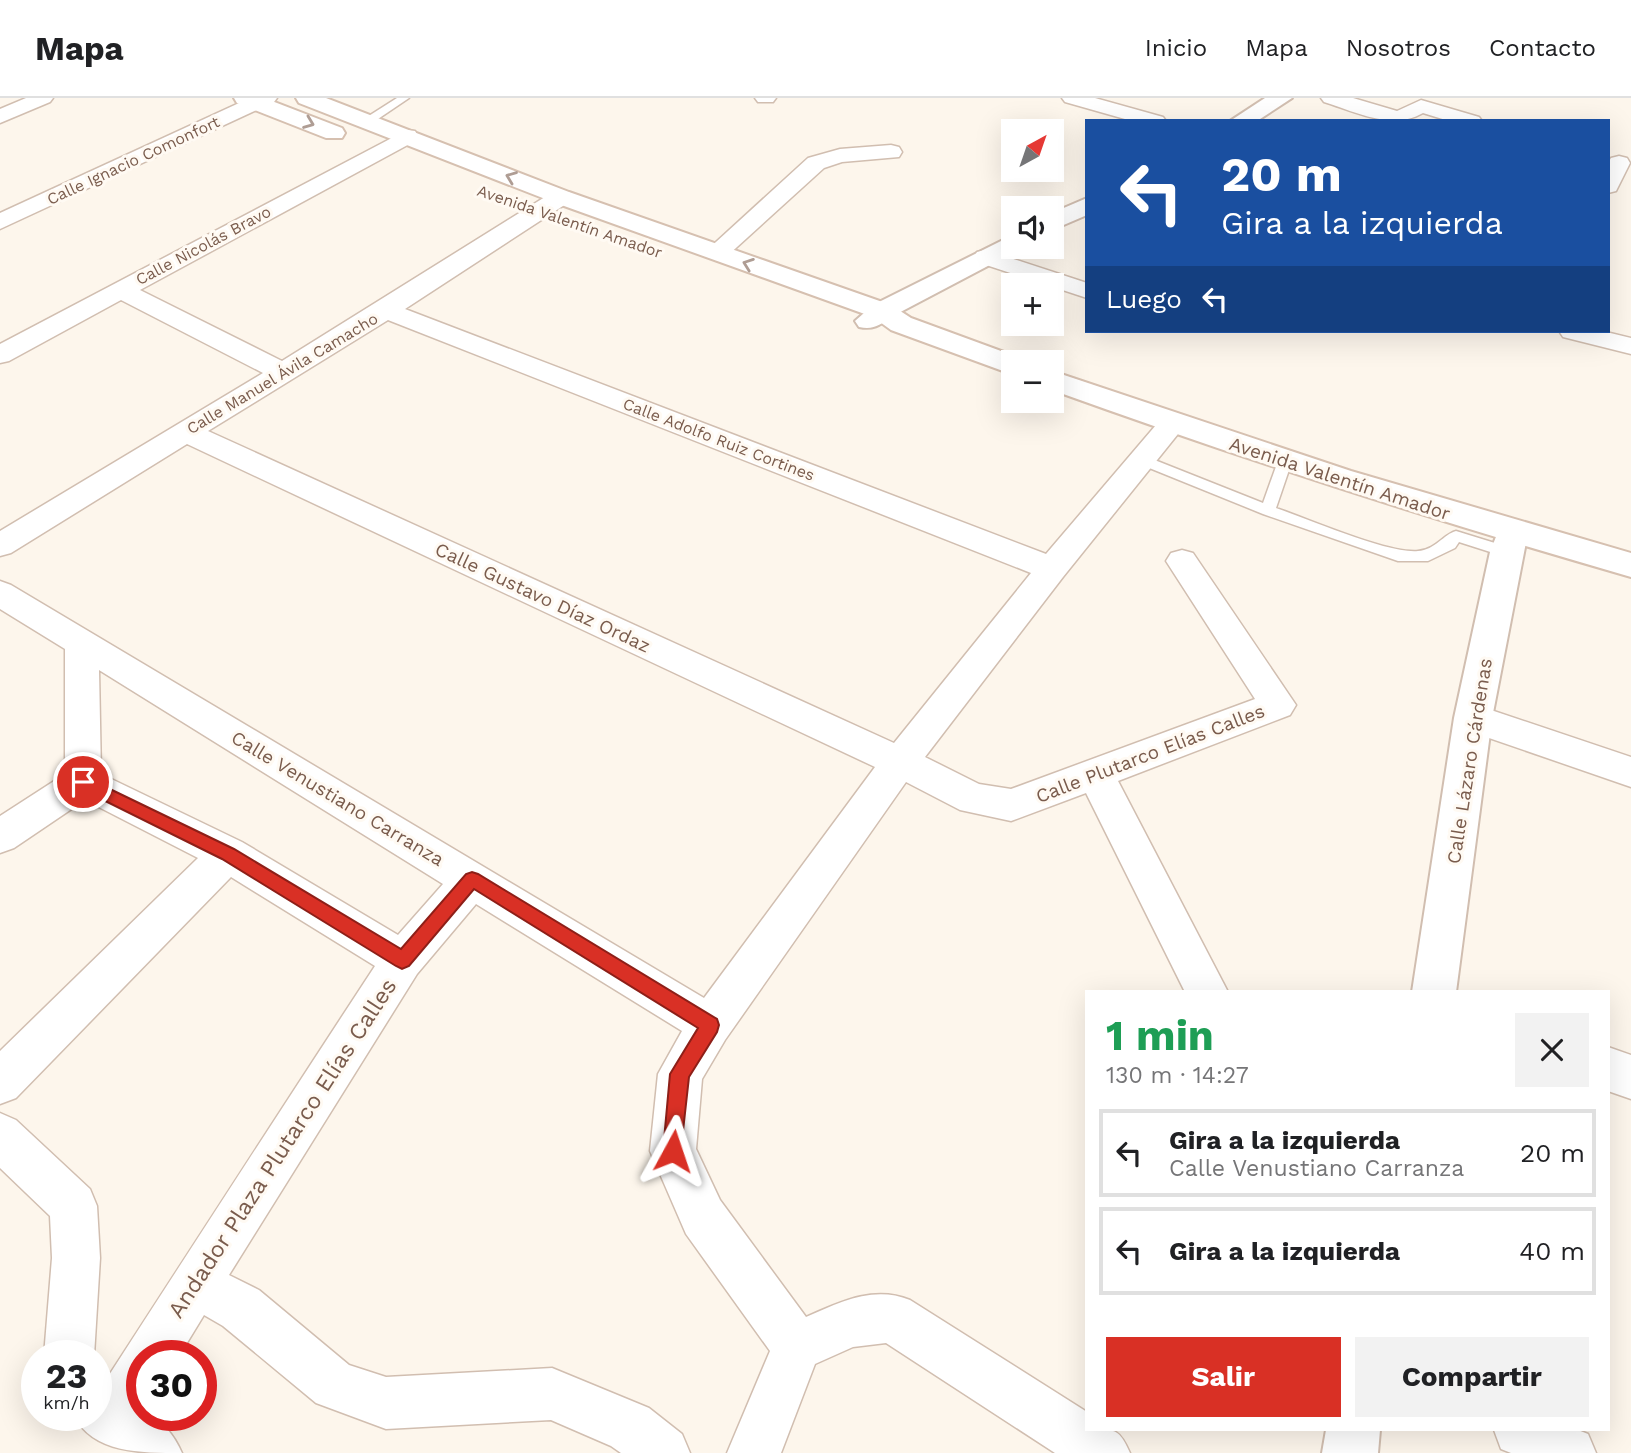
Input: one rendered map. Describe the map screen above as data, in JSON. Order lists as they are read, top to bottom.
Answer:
{
  "streets": {
    "main road": ["Avenida Valentín Amador", "Calle Lázaro Cárdenas"],
    "street": [
      "Calle Ignacio Comonfort",
      "Calle Nicolás Bravo",
      "Calle Manuel Ávila Camacho",
      "Calle Adolfo Ruiz Cortines",
      "Calle Gustavo Díaz Ordaz",
      "Calle Plutarco Elías Calles",
      "Calle Venustiano Carranza",
      "Andador Plaza Plutarco Elías Calles"
    ]
  },
  "crossings": [
    ["Calle Ignacio Comonfort", "Avenida Valentín Amador"],
    ["Avenida Valentín Amador", "Calle Nicolás Bravo"],
    ["Avenida Valentín Amador", "Calle Manuel Ávila Camacho"],
    ["Avenida Valentín Amador", "Calle Lázaro Cárdenas"],
    ["Calle Manuel Ávila Camacho", "Calle Adolfo Ruiz Cortines"],
    ["Calle Manuel Ávila Camacho", "Calle Gustavo Díaz Ordaz"],
    ["Calle Gustavo Díaz Ordaz", "Calle Plutarco Elías Calles"],
    ["Calle Venustiano Carranza", "Andador Plaza Plutarco Elías Calles"]
  ],
  "north": "top right",
  "page": {
    "header": "Mapa",
    "nav": [
      "Inicio",
      "Mapa",
      "Nosotros",
      "Contacto"
    ],
    "map_buttons": ["+", "−"],
    "turn": ["20 m", "Gira a la izquierda"],
    "then": "Luego",
    "heading": ["1 min", "130 m · 14:27"],
    "list": [
      {
        "name": "Gira a la izquierda",
        "note": "Calle Venustiano Carranza",
        "value": "20 m"
      },
      {
        "name": "Gira a la izquierda",
        "value": "40 m"
      }
    ],
    "buttons": ["Salir", "Compartir"],
    "speed": "23 km/h",
    "limit": "30"
  }
}
